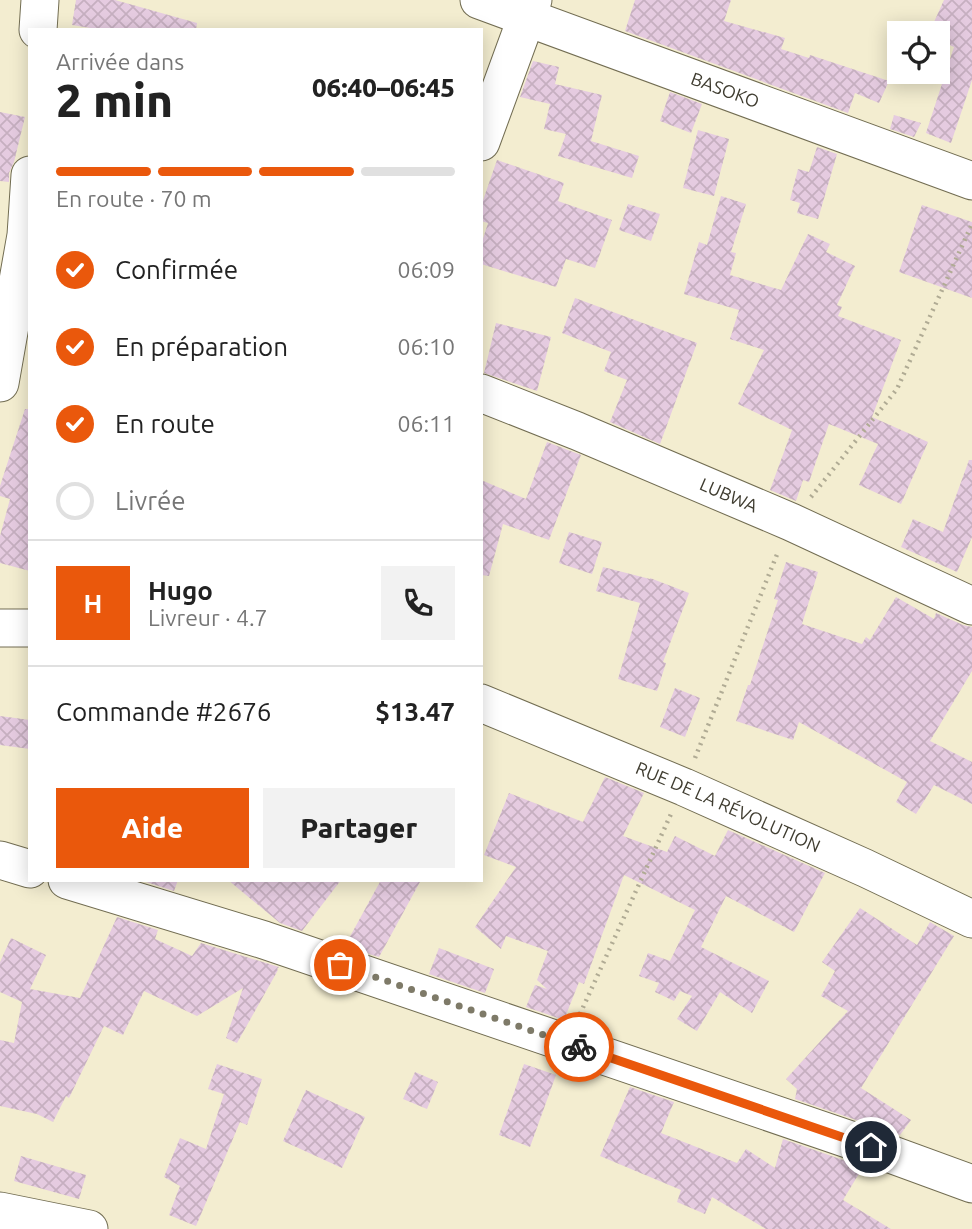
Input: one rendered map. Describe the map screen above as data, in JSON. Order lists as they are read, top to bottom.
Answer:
{
  "streets": {
    "street": ["BASOKO", "LUBWA", "RUE DE LA RÉVOLUTION"]
  },
  "page": {
    "heading": ["2 min", "Arrivée dans", "06:40–06:45"],
    "panel": [
      "Hugo",
      "Livreur · 4.7",
      "Commande #2676",
      "$13.47"
    ],
    "bar": "En route · 70 m",
    "list": [
      ["Confirmée", "06:09"],
      ["En préparation", "06:10"],
      ["En route", "06:11"],
      "Livrée"
    ],
    "round": "H",
    "buttons": ["Aide", "Partager"]
  }
}
